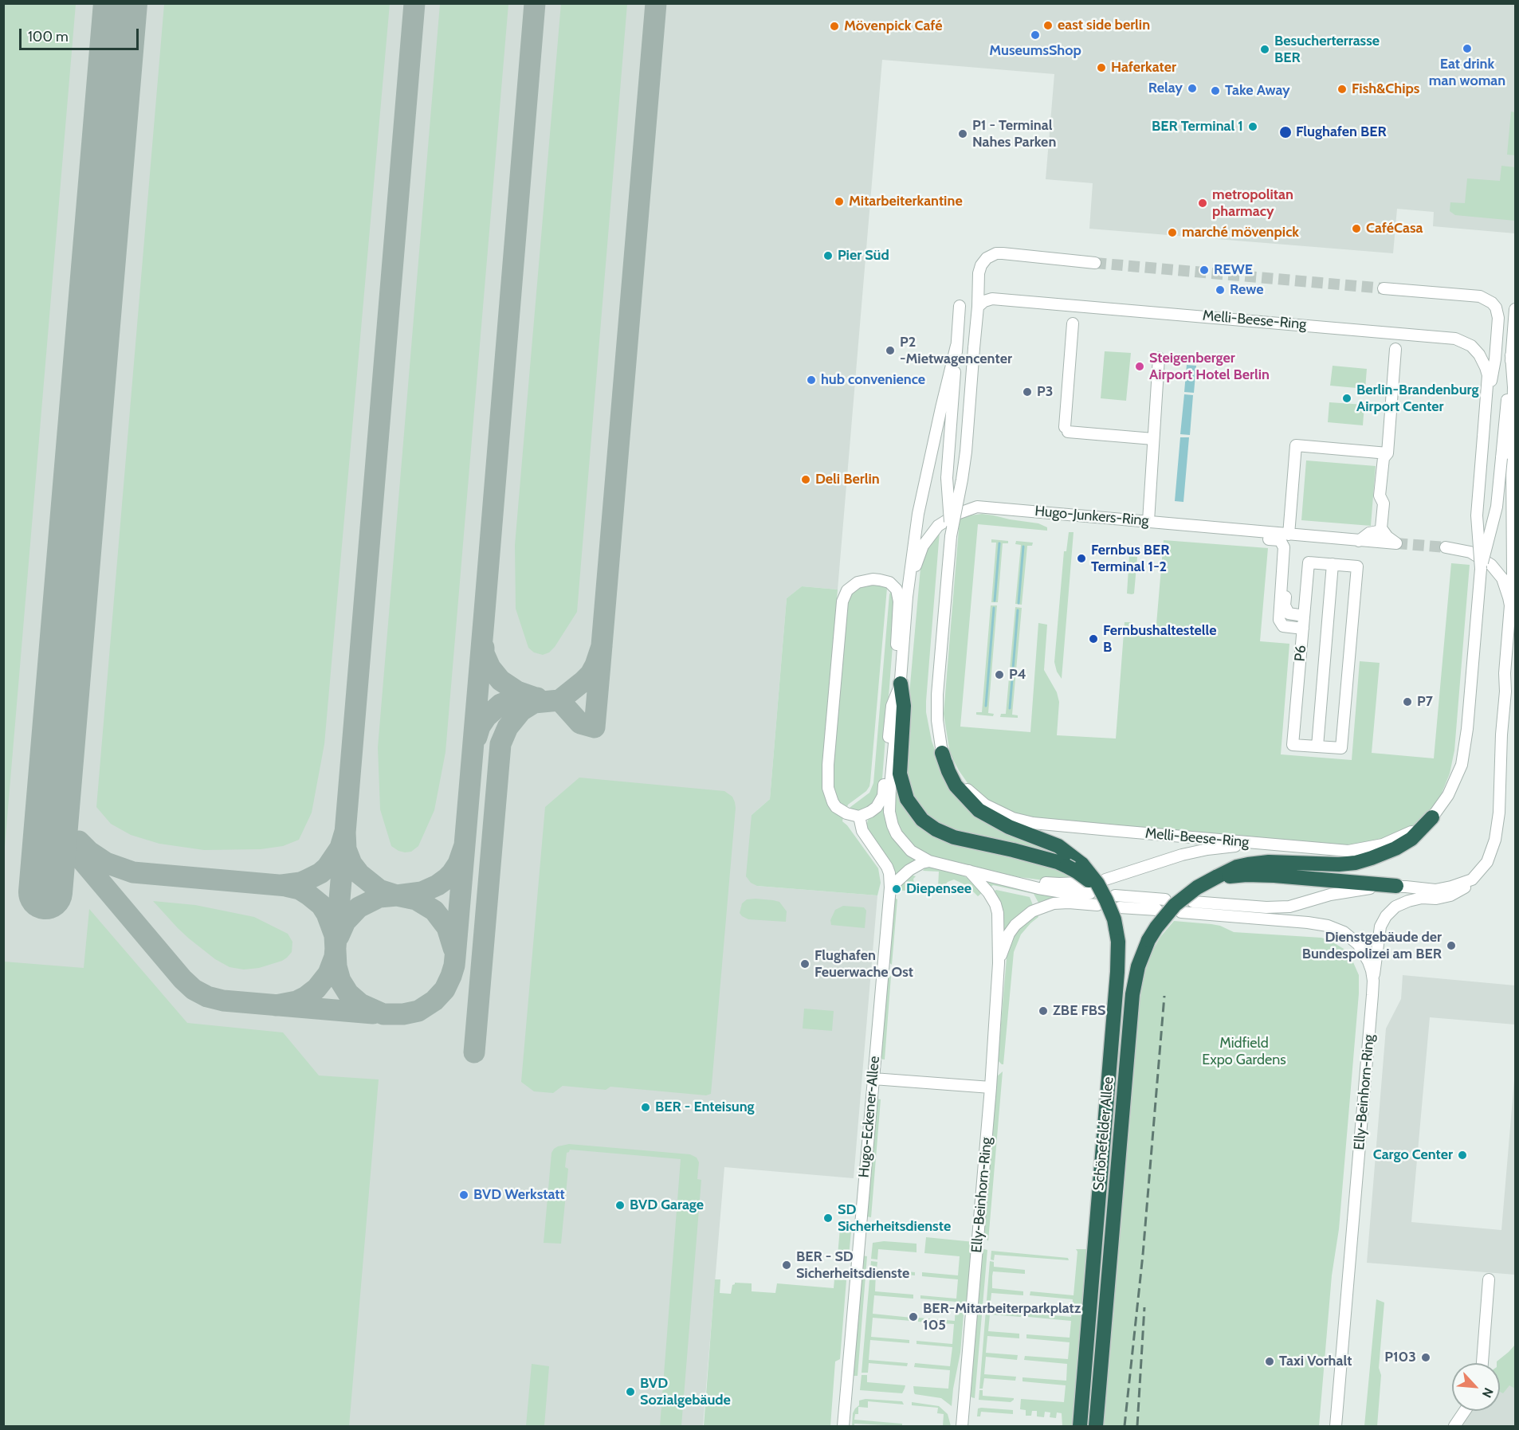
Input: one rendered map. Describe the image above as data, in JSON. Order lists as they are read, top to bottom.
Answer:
{
  "streets": {
    "highway": ["Schönefelder Allee"],
    "street": [
      "Melli-Beese-Ring",
      "Hugo-Junkers-Ring",
      "P6",
      "Elly-Beinhorn-Ring",
      "Hugo-Eckener-Allee"
    ]
  },
  "crossings": [
    ["Melli-Beese-Ring", "Hugo-Junkers-Ring"],
    ["Melli-Beese-Ring", "Schönefelder Allee"],
    ["Hugo-Junkers-Ring", "Elly-Beinhorn-Ring"],
    ["Hugo-Junkers-Ring", "Hugo-Eckener-Allee"],
    ["Hugo-Junkers-Ring", "Schönefelder Allee"],
    ["Elly-Beinhorn-Ring", "Schönefelder Allee"]
  ],
  "parks": ["Midfield Expo Gardens"],
  "places": [
    "east side berlin",
    "Mövenpick Café",
    "MuseumsShop",
    "Eat drink man woman",
    "Besucherterrasse BER",
    "Haferkater",
    "Relay",
    "Fish&Chips",
    "Take Away",
    "BER Terminal 1",
    "Flughafen BER",
    "P1 - Terminal Nahes Parken",
    "Mitarbeiterkantine",
    "metropolitan pharmacy",
    "CaféCasa",
    "marché mövenpick",
    "Pier Süd",
    "REWE",
    "Rewe",
    "P2 -Mietwagencenter",
    "Steigenberger Airport Hotel Berlin",
    "hub convenience",
    "P3",
    "Berlin-Brandenburg Airport Center",
    "Deli Berlin",
    "Fernbus BER Terminal 1-2",
    "Fernbushaltestelle B",
    "P4",
    "P7",
    "Diepensee",
    "Dienstgebäude der Bundespolizei am BER",
    "Flughafen Feuerwache Ost",
    "ZBE FBS",
    "BER - Enteisung",
    "Cargo Center",
    "BVD Werkstatt",
    "BVD Garage",
    "SD Sicherheitsdienste",
    "BER - SD Sicherheitsdienste",
    "BER-Mitarbeiterparkplatz 105",
    "P103",
    "Taxi Vorhalt",
    "BVD Sozialgebäude"
  ],
  "scale_bar": "100 m",
  "north": "bottom right"
}
